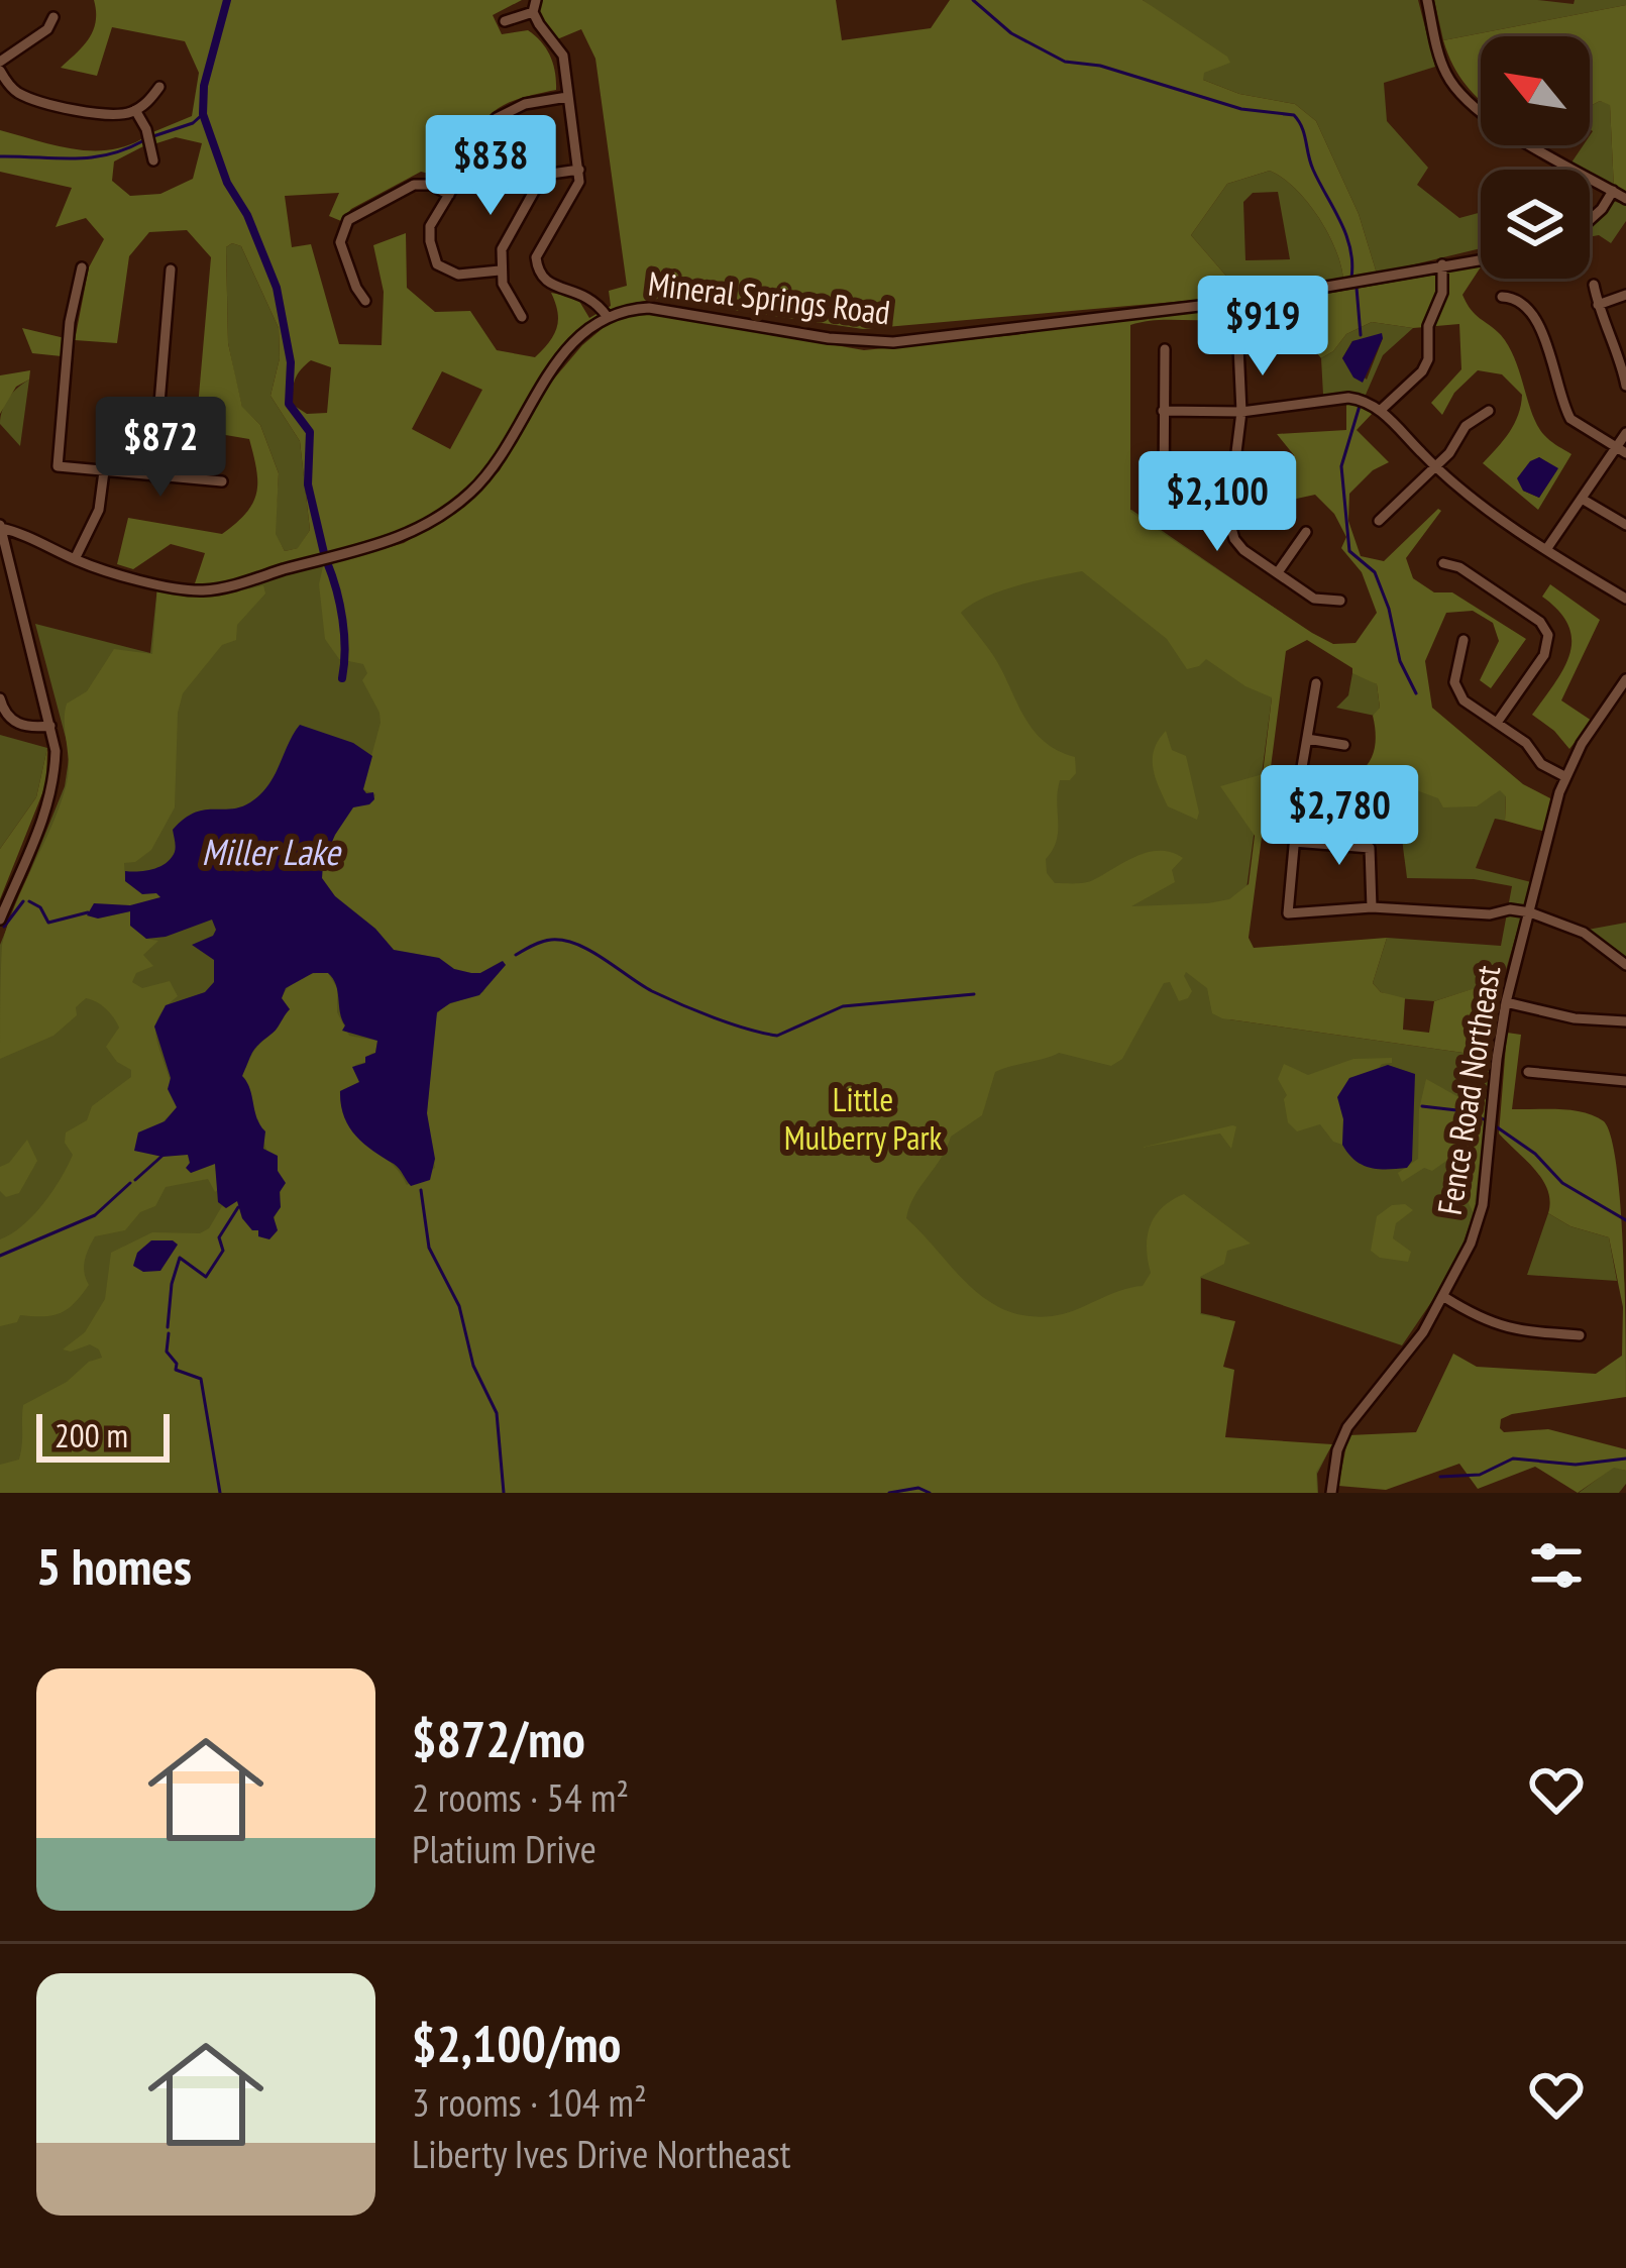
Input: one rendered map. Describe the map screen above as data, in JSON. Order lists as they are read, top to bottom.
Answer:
{
  "streets": {
    "street": ["Mineral Springs Road", "Fence Road Northeast"]
  },
  "water": ["Miller Lake"],
  "parks": ["Little Mulberry Park"],
  "scale_bar": "200 m",
  "north": "top left",
  "page": {
    "price": [
      "$838",
      "$919",
      "$872",
      "$2,100",
      "$2,780"
    ],
    "scale": "200 m",
    "heading": "5 homes",
    "list": [
      {
        "name": "$872/mo",
        "note": "2 rooms · 54 m² · Platium Drive"
      },
      {
        "name": "$2,100/mo",
        "note": "3 rooms · 104 m² · Liberty Ives Drive Northeast"
      }
    ]
  }
}
